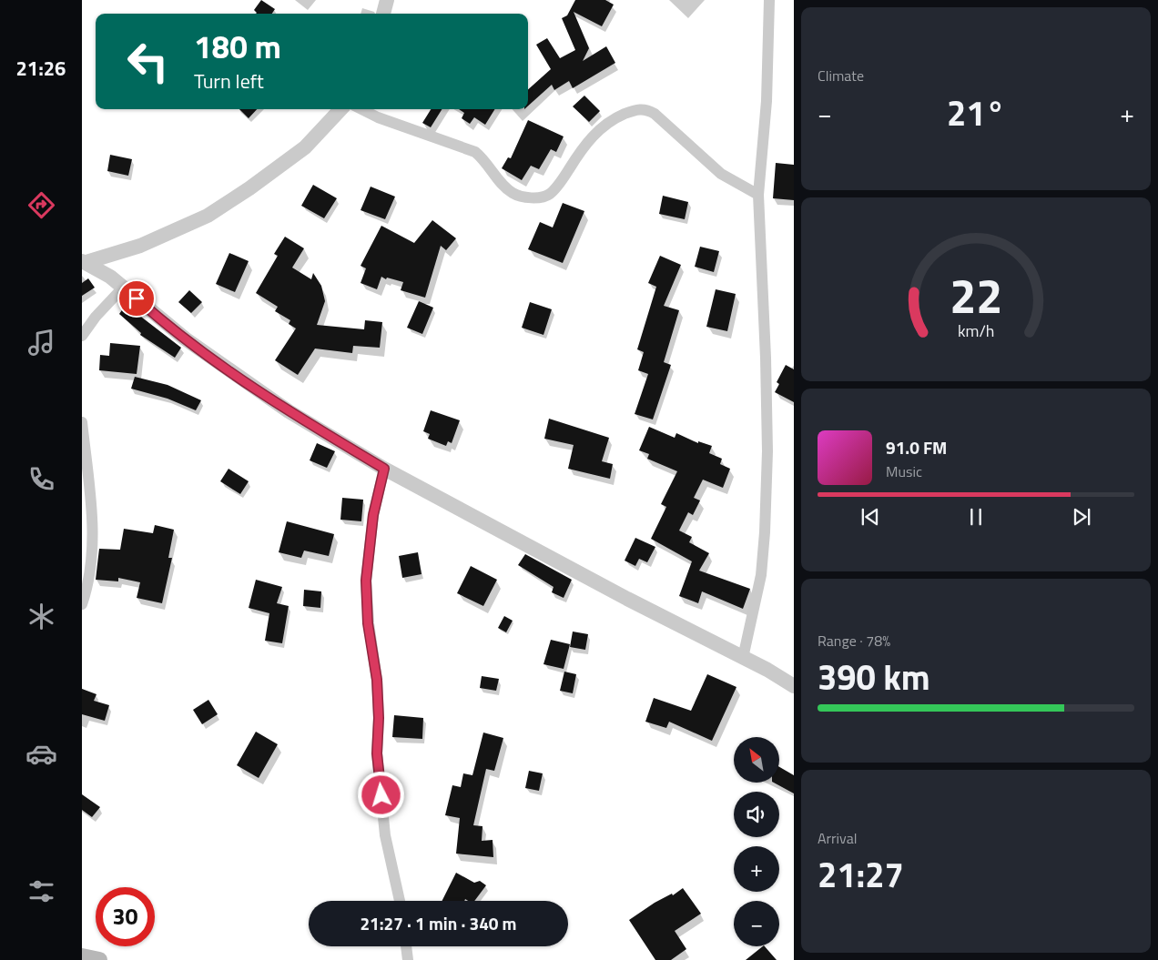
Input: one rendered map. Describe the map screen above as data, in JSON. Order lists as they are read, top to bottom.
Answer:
{
  "north": "top left",
  "page": {
    "tabs": "21:26",
    "tile": [
      "Climate",
      ["Range · 78%", "390 km"],
      ["Arrival", "21:27"]
    ],
    "turn": ["180 m", "Turn left"],
    "heat": ["−", "21°", "+"],
    "song": ["91.0 FM", "Music"],
    "map_buttons": ["+", "−"],
    "limit": "30",
    "trip": "21:27 · 1 min · 340 m",
    "gauge": ["22", "km/h"]
  }
}
